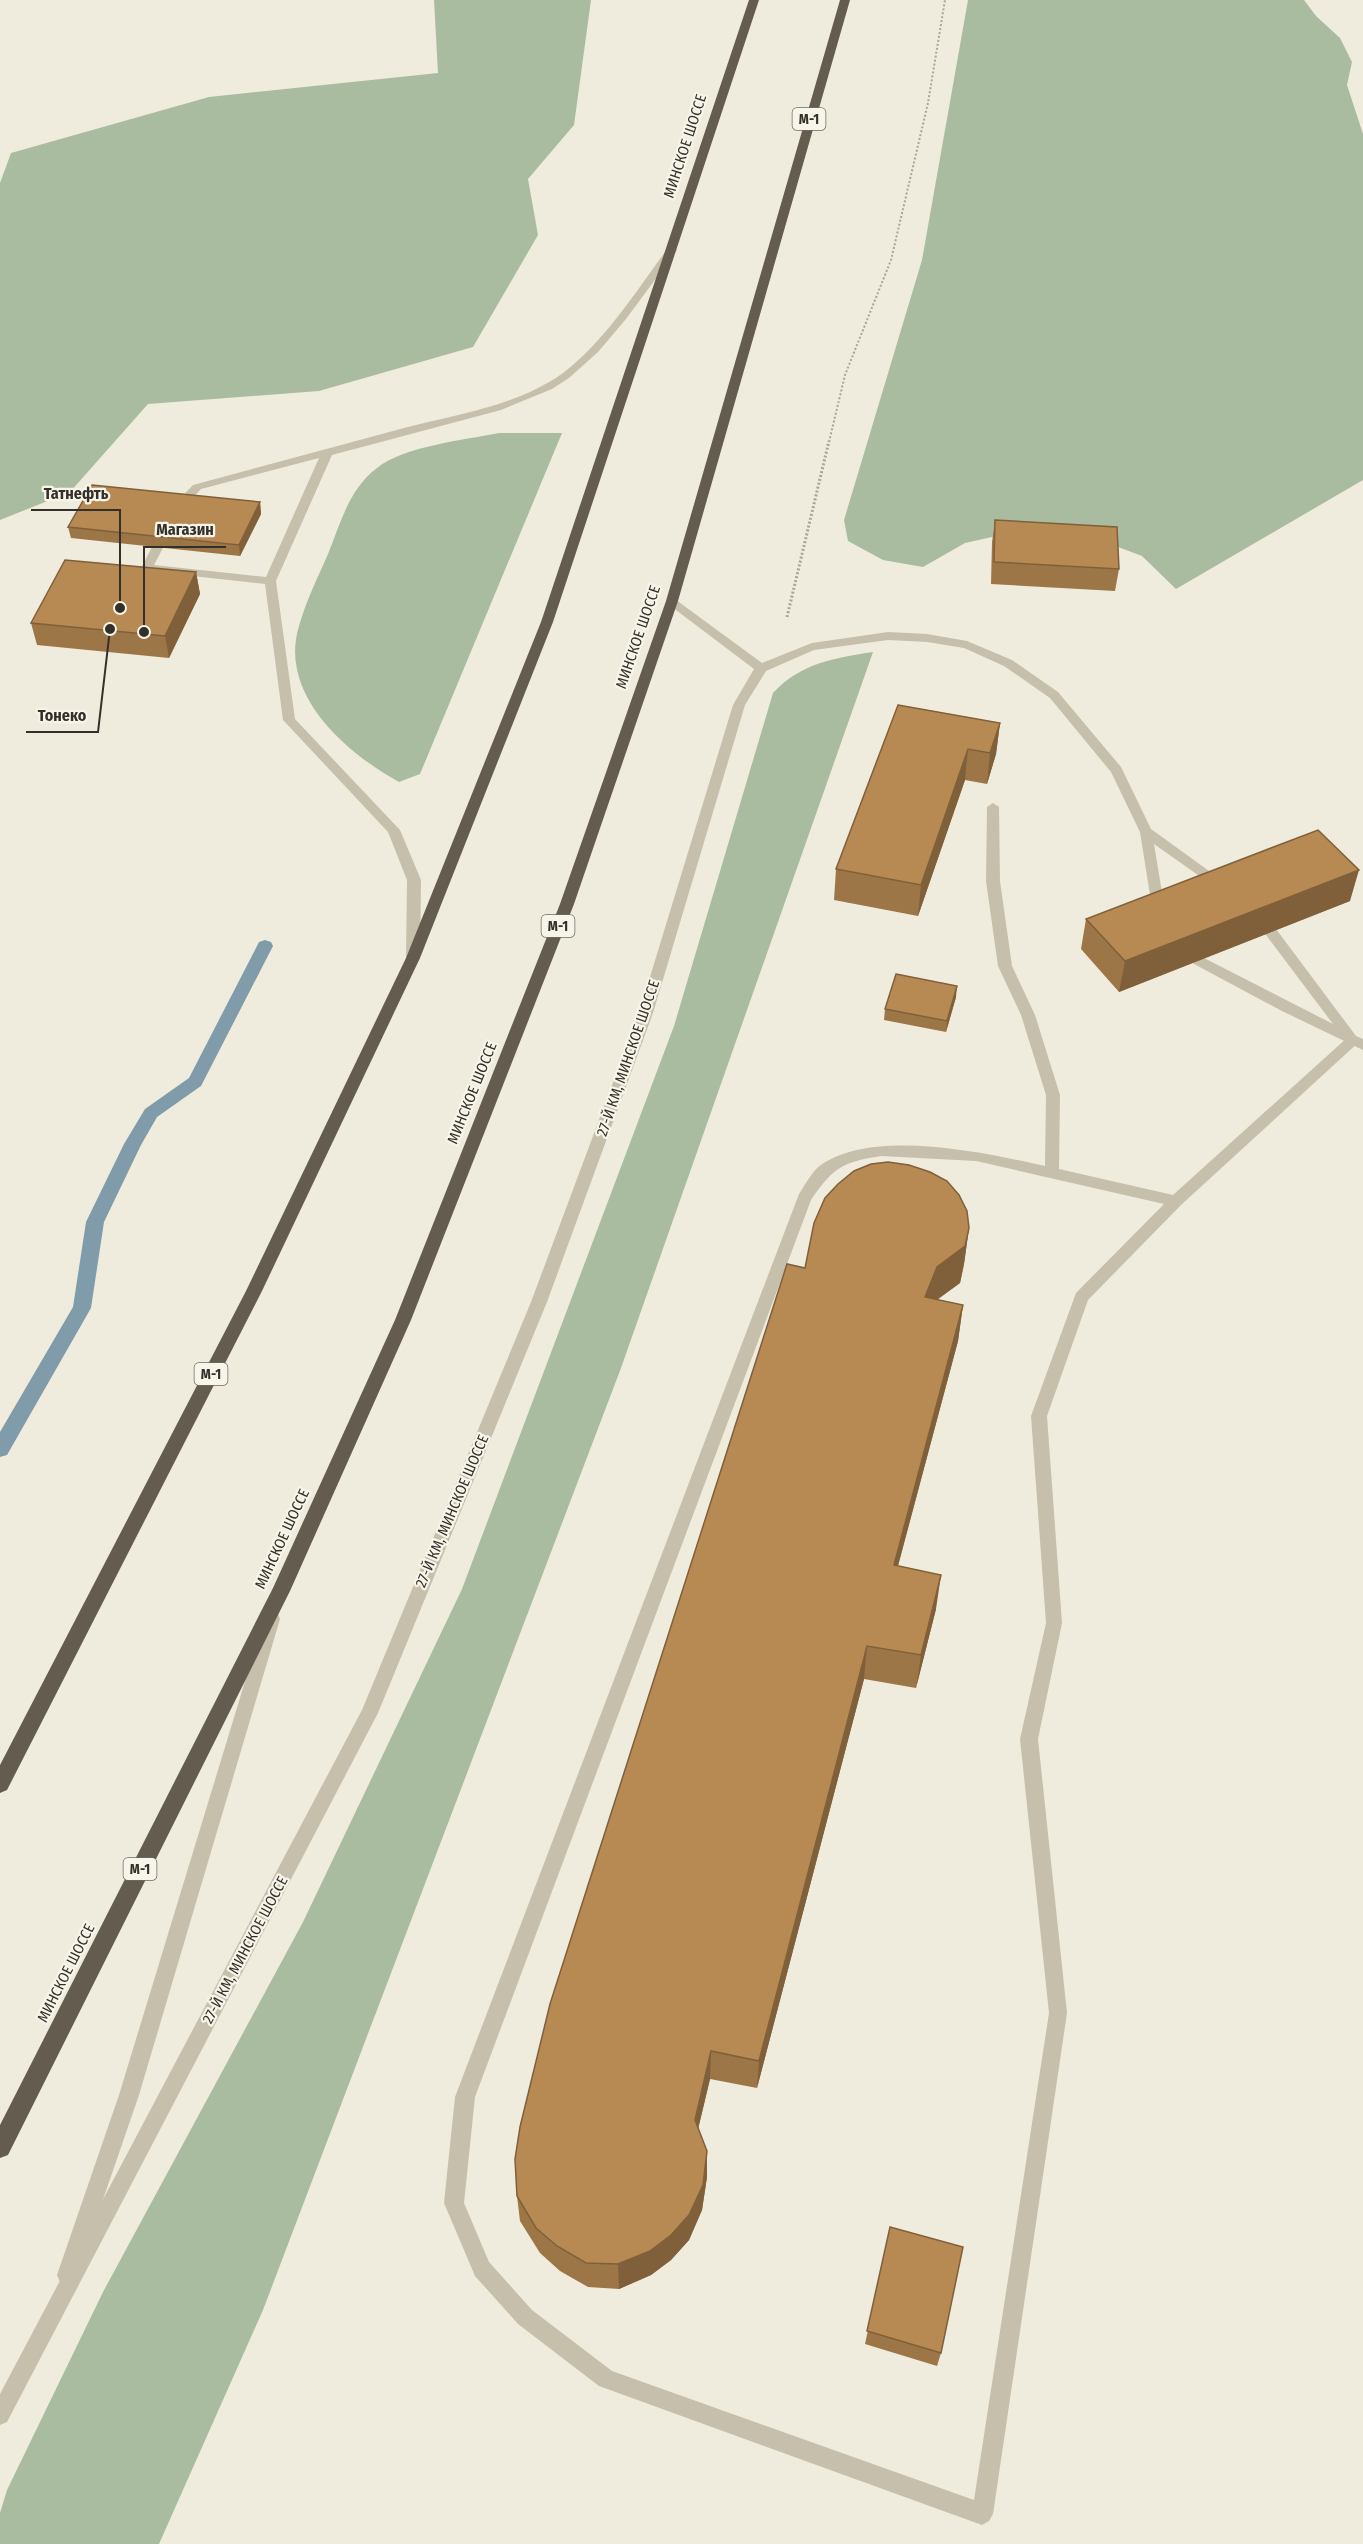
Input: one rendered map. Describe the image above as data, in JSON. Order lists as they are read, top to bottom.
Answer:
{
  "streets": {
    "highway": ["М-1", "МИНСКОЕ ШОССЕ"],
    "street": ["27-Й КМ, МИНСКОЕ ШОССЕ"]
  },
  "places": ["Татнефть", "Тонеко", "Магазин"]
}
